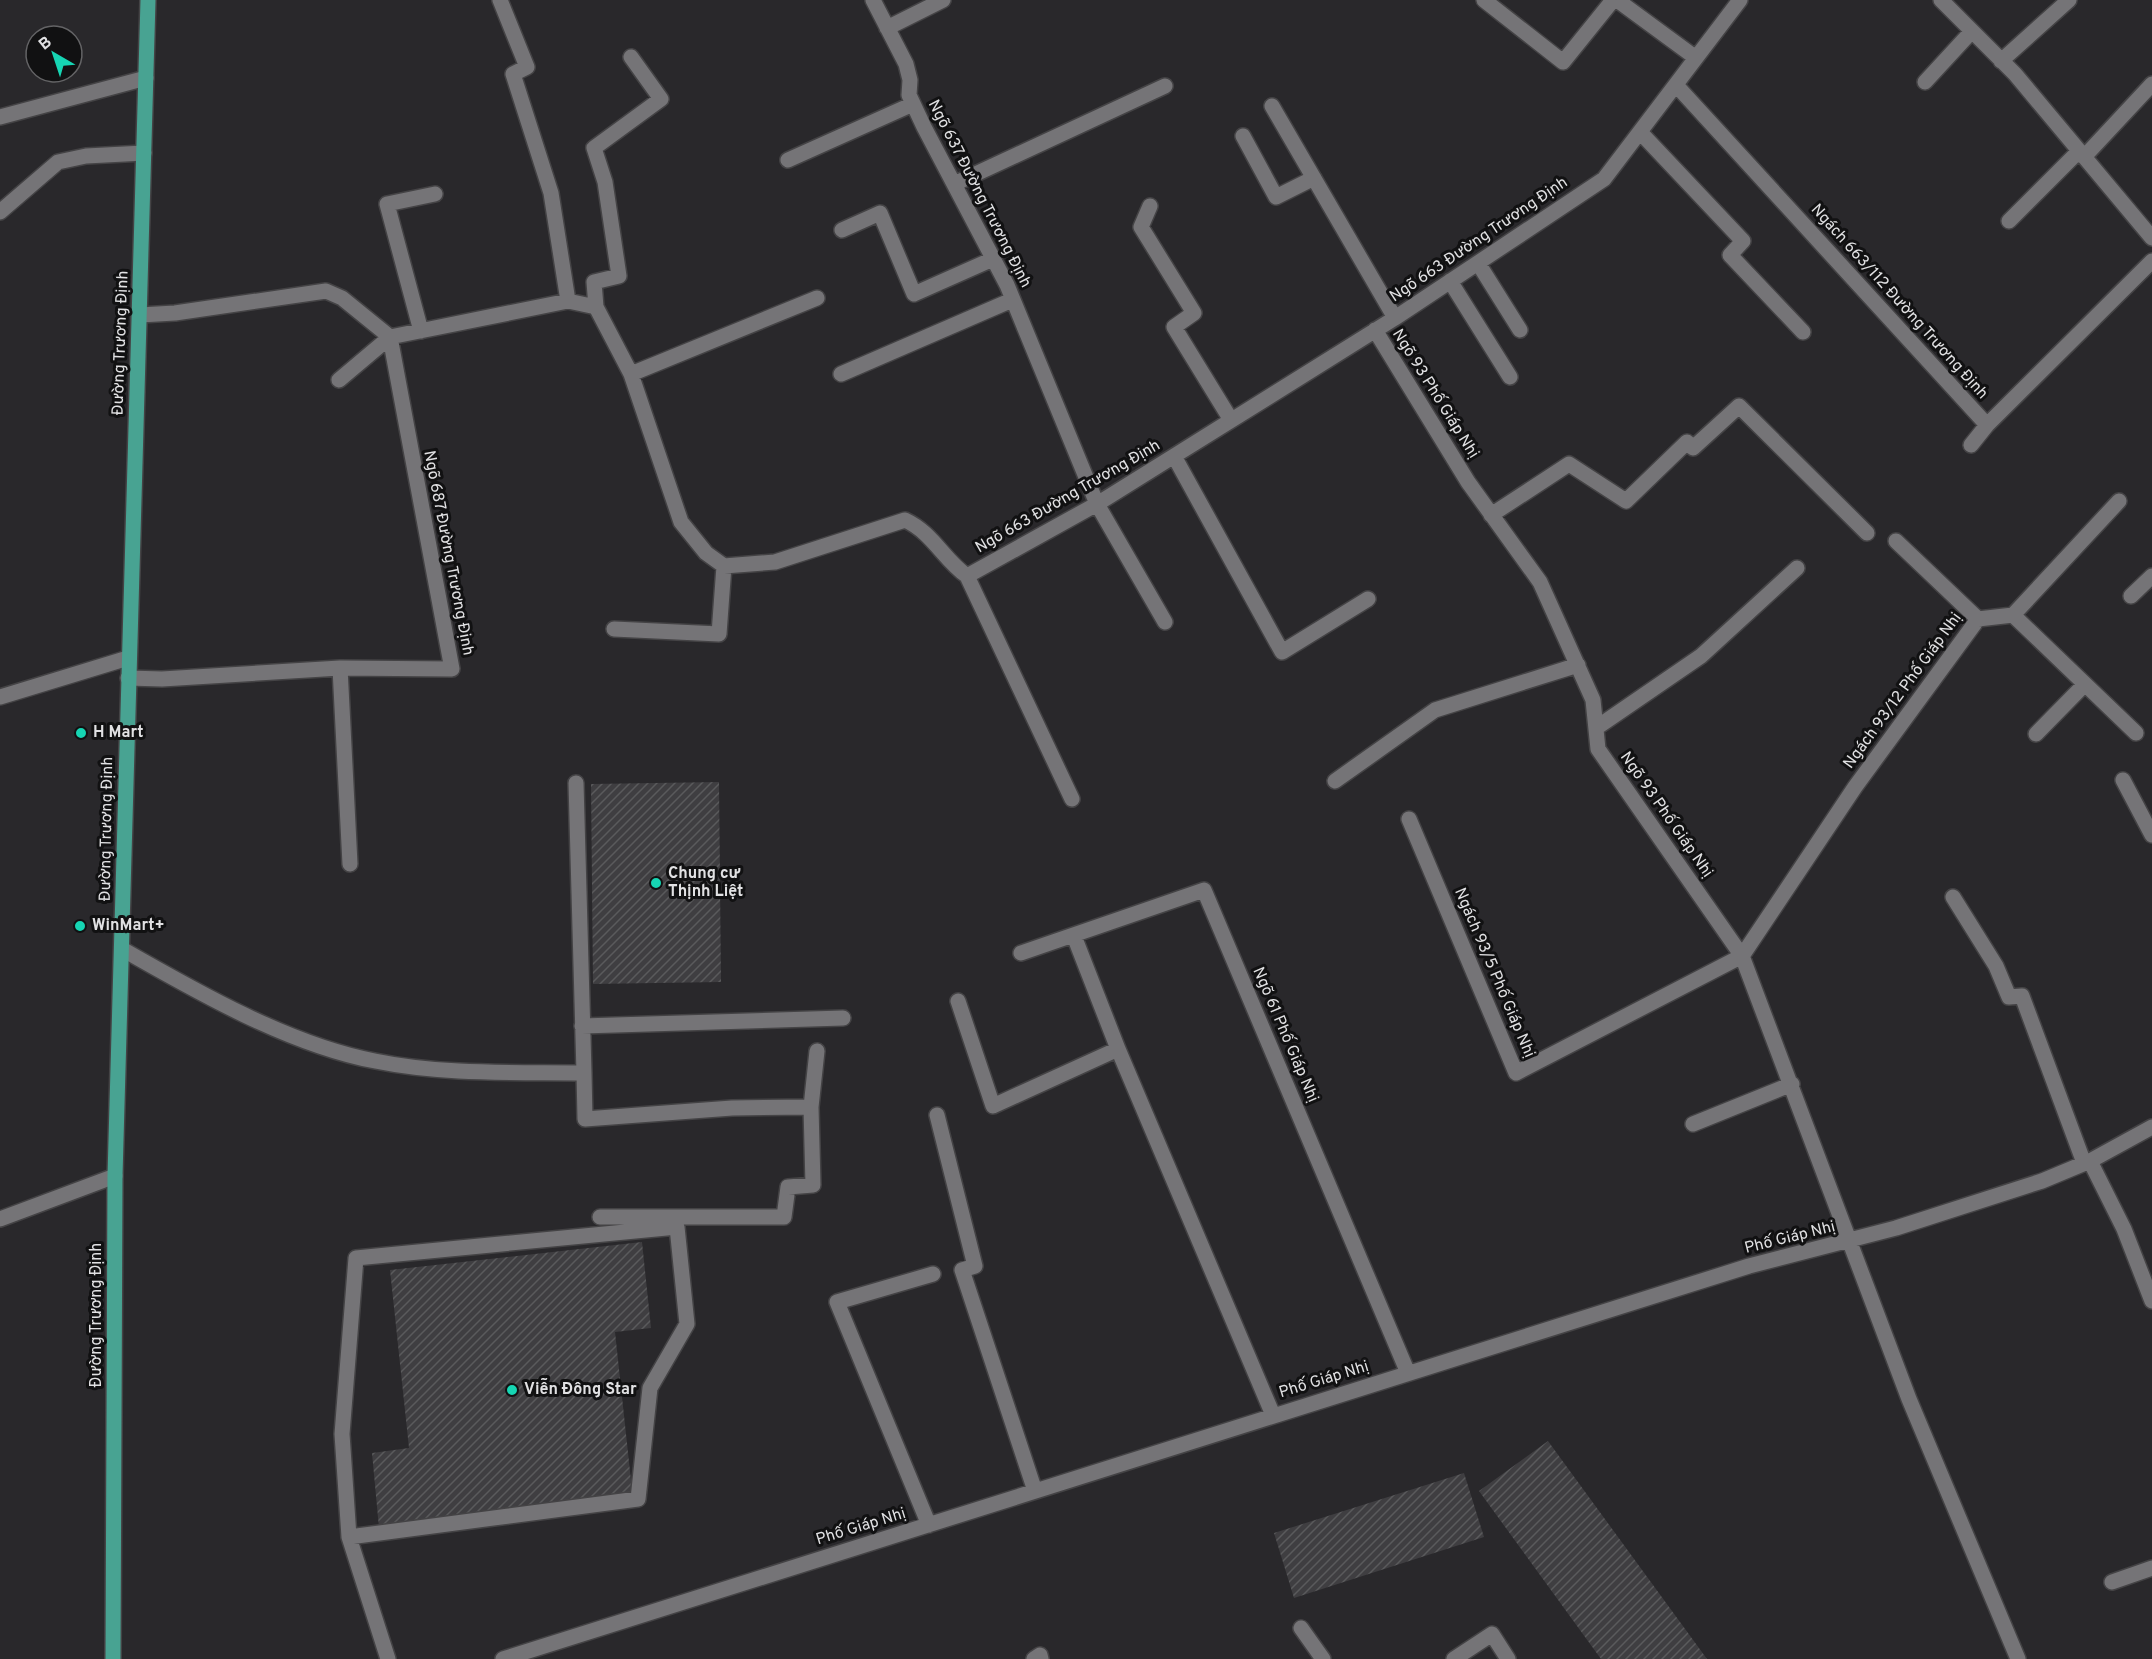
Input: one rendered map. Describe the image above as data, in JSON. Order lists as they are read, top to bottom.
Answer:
{
  "streets": {
    "main road": ["Đường Trương Định"],
    "street": [
      "Ngõ 637 Đường Trương Định",
      "Ngõ 663 Đường Trương Định",
      "Ngách 663/112 Đường Trương Định",
      "Ngõ 93 Phố Giáp Nhị",
      "Ngõ 687 Đường Trương Định",
      "Ngách 93/12 Phố Giáp Nhị",
      "Ngách 93/5 Phố Giáp Nhị",
      "Ngõ 61 Phố Giáp Nhị",
      "Phố Giáp Nhị"
    ]
  },
  "crossings": [
    ["Ngõ 637 Đường Trương Định", "Ngõ 663 Đường Trương Định"],
    ["Ngõ 663 Đường Trương Định", "Ngách 663/112 Đường Trương Định"],
    ["Ngõ 663 Đường Trương Định", "Ngõ 93 Phố Giáp Nhị"],
    ["Đường Trương Định", "Ngõ 687 Đường Trương Định"],
    ["Ngõ 93 Phố Giáp Nhị", "Ngách 93/12 Phố Giáp Nhị"],
    ["Ngõ 93 Phố Giáp Nhị", "Ngách 93/5 Phố Giáp Nhị"],
    ["Ngõ 93 Phố Giáp Nhị", "Phố Giáp Nhị"],
    ["Ngách 93/12 Phố Giáp Nhị", "Ngách 93/5 Phố Giáp Nhị"],
    ["Ngõ 61 Phố Giáp Nhị", "Phố Giáp Nhị"]
  ],
  "places": [
    "H Mart",
    "Chung cư Thịnh Liệt",
    "WinMart+",
    "Viễn Đông Star"
  ],
  "north": "top left"
}
